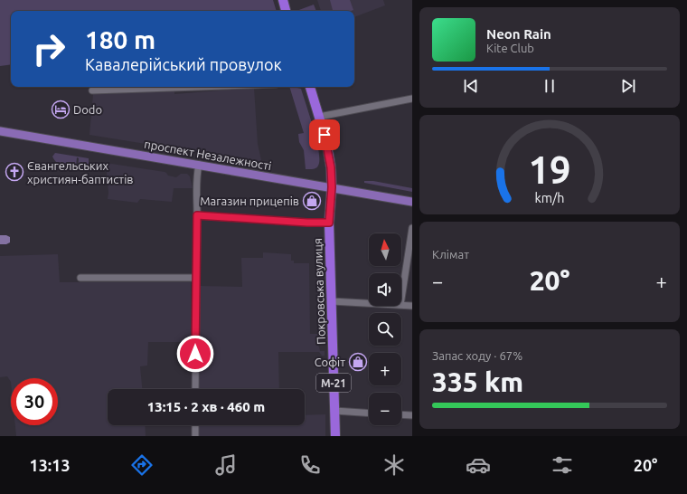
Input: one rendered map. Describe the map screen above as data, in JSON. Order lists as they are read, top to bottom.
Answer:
{
  "streets": {
    "highway": ["Покровська вулиця", "М-21"],
    "main road": ["проспект Незалежності"]
  },
  "crossings": [
    ["проспект Незалежності", "Покровська вулиця"]
  ],
  "places": {
    "hotel": ["Dodo"],
    "church": ["Євангельських християн-баптистів"],
    "shop": ["Магазин прицепів", "Софіт"]
  },
  "north": "top",
  "page": {
    "turn": ["180 m", "Кавалерійський провулок"],
    "song": ["Neon Rain", "Kite Club"],
    "tile": [
      "Клімат",
      ["Запас ходу · 67%", "335 km"]
    ],
    "map_buttons": ["+", "−"],
    "heat": ["−", "20°", "+"],
    "limit": "30",
    "trip": "13:15 · 2 хв · 460 m",
    "tabs": ["13:13", "20°"],
    "gauge": ["19", "km/h"]
  }
}
